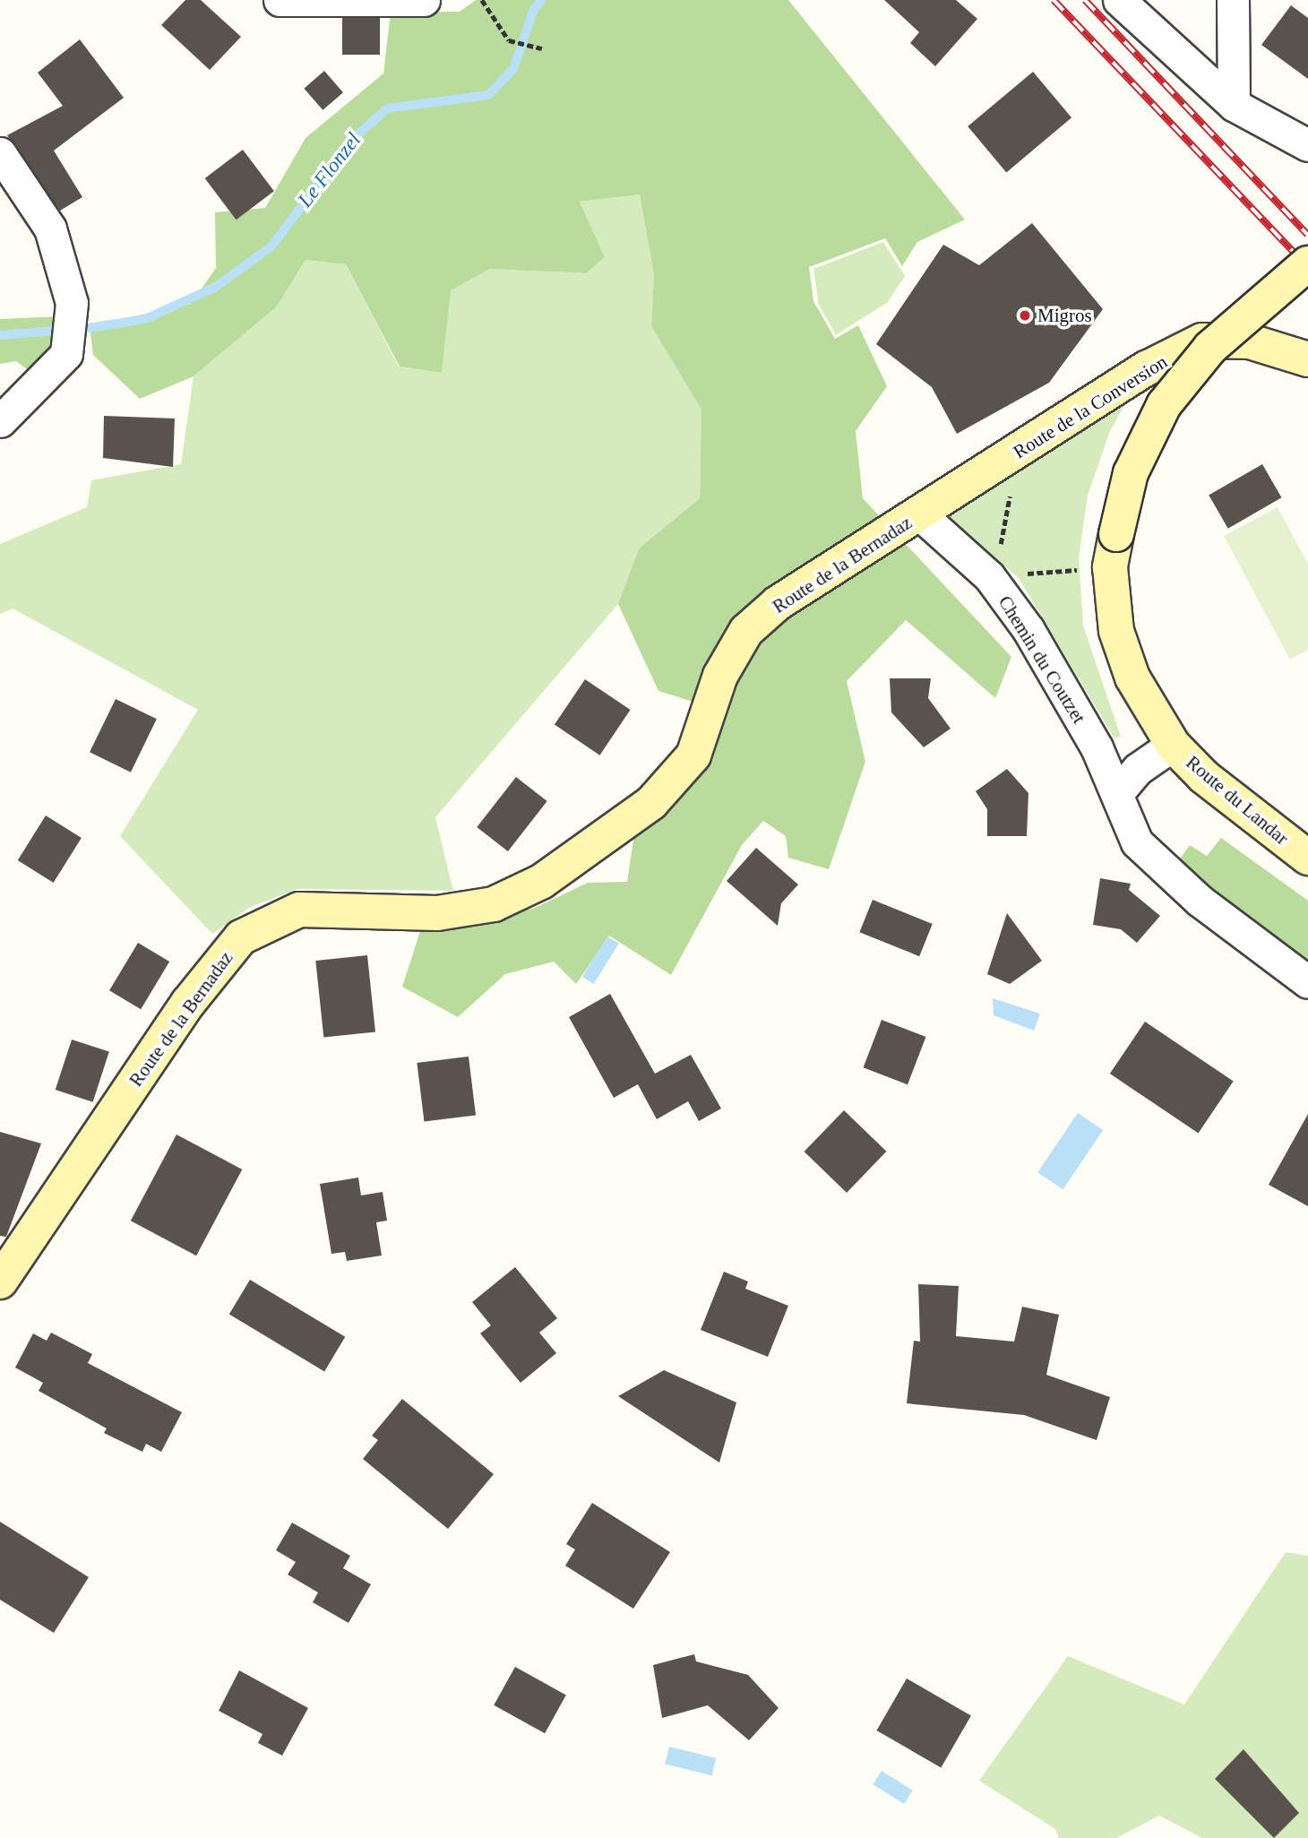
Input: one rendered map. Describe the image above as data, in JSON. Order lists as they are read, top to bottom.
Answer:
{
  "streets": {
    "street": [
      "Route de la Conversion",
      "Route de la Bernadaz",
      "Chemin du Coutzet",
      "Route du Landar"
    ]
  },
  "crossings": [
    ["Route de la Conversion", "Route de la Bernadaz"],
    ["Route de la Conversion", "Chemin du Coutzet"],
    ["Route de la Bernadaz", "Chemin du Coutzet"]
  ],
  "water": ["Le Flonzel"],
  "places": ["Migros"]
}
